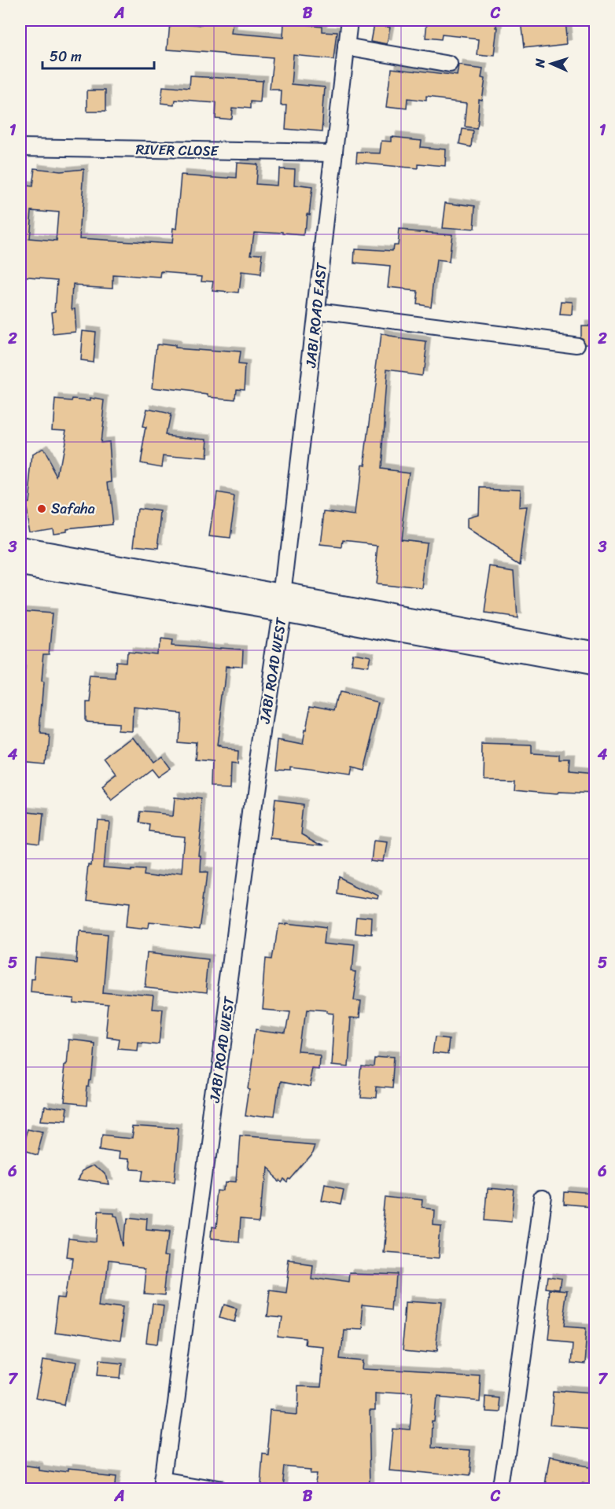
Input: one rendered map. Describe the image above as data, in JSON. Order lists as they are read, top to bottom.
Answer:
{
  "streets": {
    "street": ["RIVER CLOSE", "JABI ROAD EAST", "JABI ROAD WEST"]
  },
  "crossings": [
    ["RIVER CLOSE", "JABI ROAD EAST"],
    ["JABI ROAD EAST", "JABI ROAD WEST"]
  ],
  "places": ["Safaha"],
  "scale_bar": "50 m",
  "north": "left",
  "grid": {
    "columns": ["A", "B", "C"],
    "rows": [
      "1",
      "2",
      "3",
      "4",
      "5",
      "6",
      "7"
    ]
  }
}
